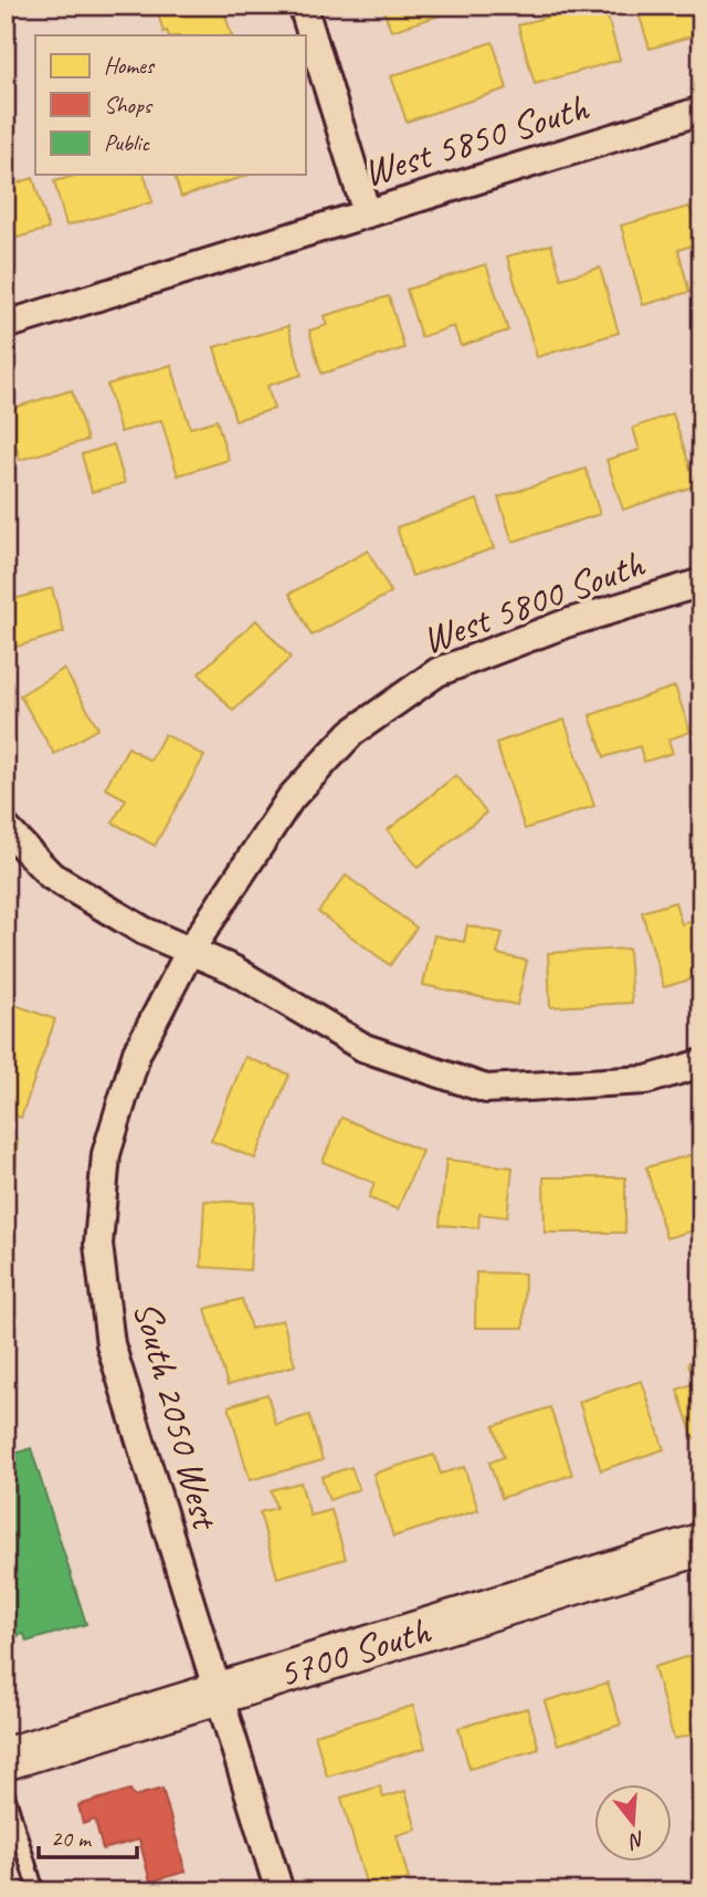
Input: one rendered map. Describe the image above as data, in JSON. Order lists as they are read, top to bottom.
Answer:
{
  "streets": {
    "street": [
      "West 5850 South",
      "West 5800 South",
      "South 2050 West",
      "5700 South"
    ]
  },
  "crossings": [
    ["West 5800 South", "South 2050 West"],
    ["South 2050 West", "5700 South"]
  ],
  "legend": ["Homes", "Shops", "Public"],
  "scale_bar": "20 m",
  "north": "bottom"
}
